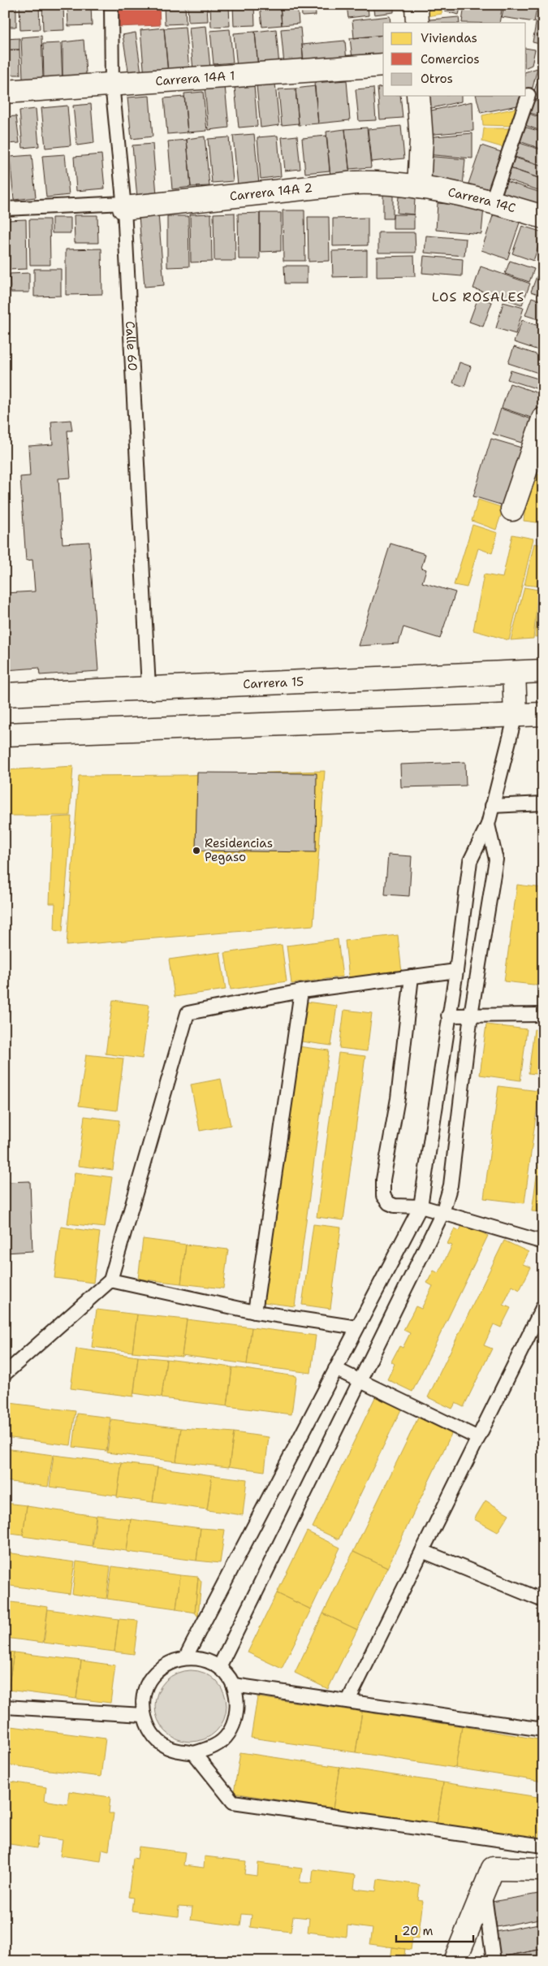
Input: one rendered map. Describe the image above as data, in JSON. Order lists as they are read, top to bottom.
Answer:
{
  "streets": {
    "street": [
      "Carrera 14A 1",
      "Carrera 14A 2",
      "Carrera 14C",
      "Carrera 15"
    ],
    "lane": ["Calle 60"]
  },
  "crossings": [
    ["Carrera 14A 1", "Calle 60"],
    ["Carrera 14A 2", "Carrera 14C"],
    ["Carrera 14A 2", "Calle 60"],
    ["Calle 60", "Carrera 15"]
  ],
  "districts": ["LOS ROSALES"],
  "places": ["Residencias Pegaso"],
  "legend": ["Viviendas", "Comercios", "Otros"],
  "scale_bar": "20 m"
}
